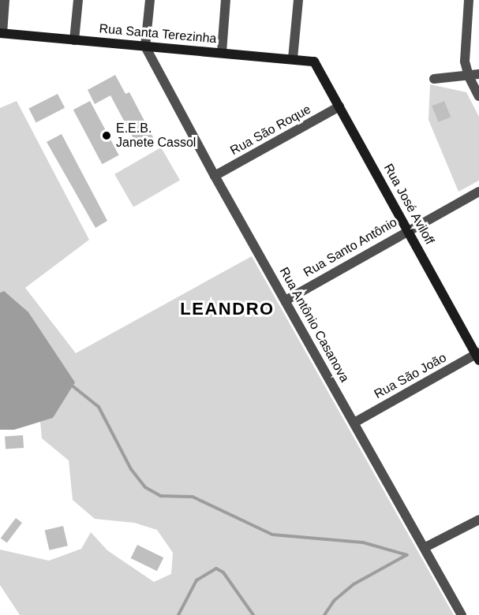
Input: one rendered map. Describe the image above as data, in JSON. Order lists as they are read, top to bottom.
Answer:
{
  "streets": {
    "street": [
      "Rua Santa Terezinha",
      "Rua São Roque",
      "Rua José Aviloff",
      "Rua Santo Antônio",
      "Rua Antônio Casanova",
      "Rua São João"
    ]
  },
  "crossings": [
    ["Rua Santa Terezinha", "Rua José Aviloff"],
    ["Rua Santa Terezinha", "Rua Antônio Casanova"],
    ["Rua São Roque", "Rua José Aviloff"],
    ["Rua São Roque", "Rua Antônio Casanova"],
    ["Rua José Aviloff", "Rua Santo Antônio"],
    ["Rua José Aviloff", "Rua São João"],
    ["Rua Santo Antônio", "Rua Antônio Casanova"],
    ["Rua Antônio Casanova", "Rua São João"]
  ],
  "districts": ["LEANDRO"],
  "places": ["E.E.B. Janete Cassol"]
}
